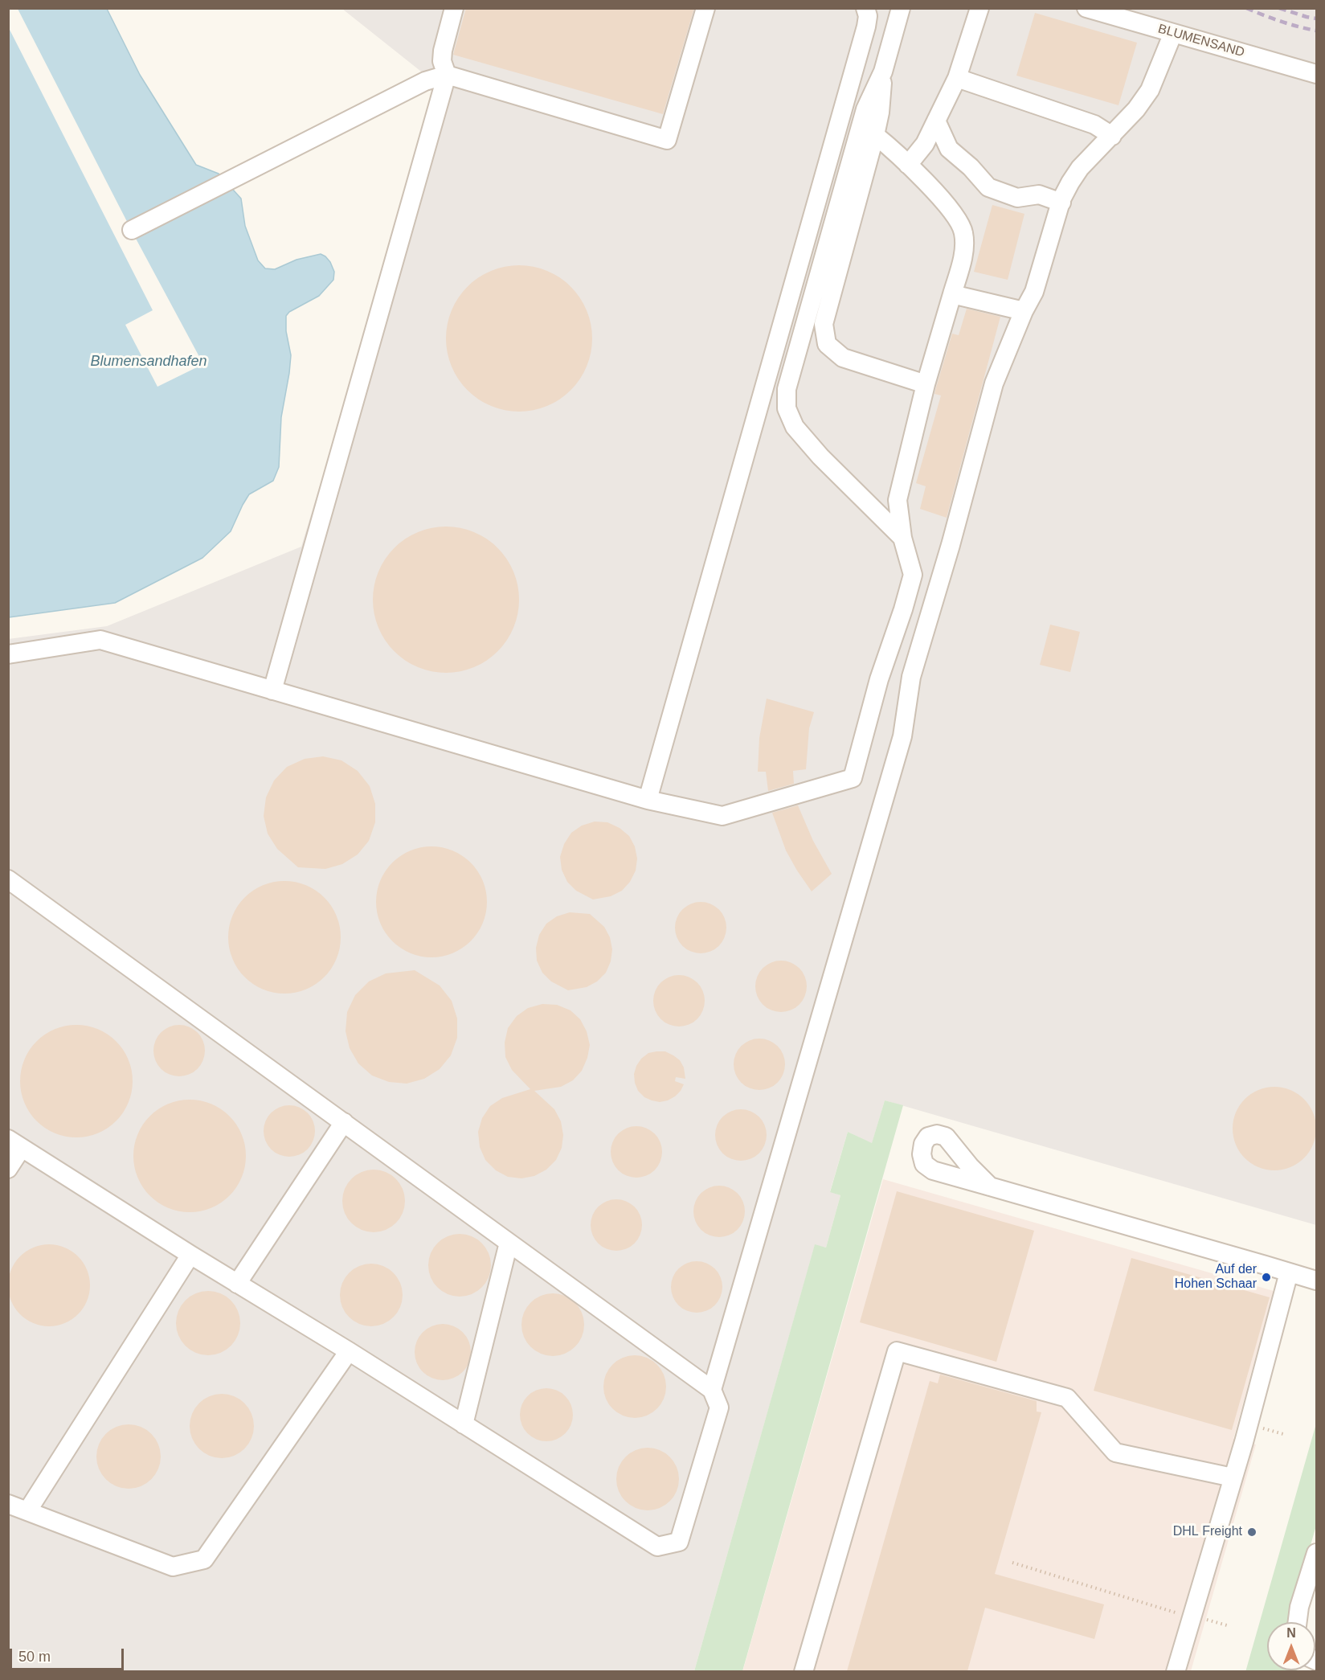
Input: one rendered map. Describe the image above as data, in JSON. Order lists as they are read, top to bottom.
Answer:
{
  "streets": {
    "street": ["BLUMENSAND"]
  },
  "water": ["Blumensandhafen"],
  "places": ["Auf der Hohen Schaar", "DHL Freight"],
  "scale_bar": "50 m",
  "north": "top"
}
